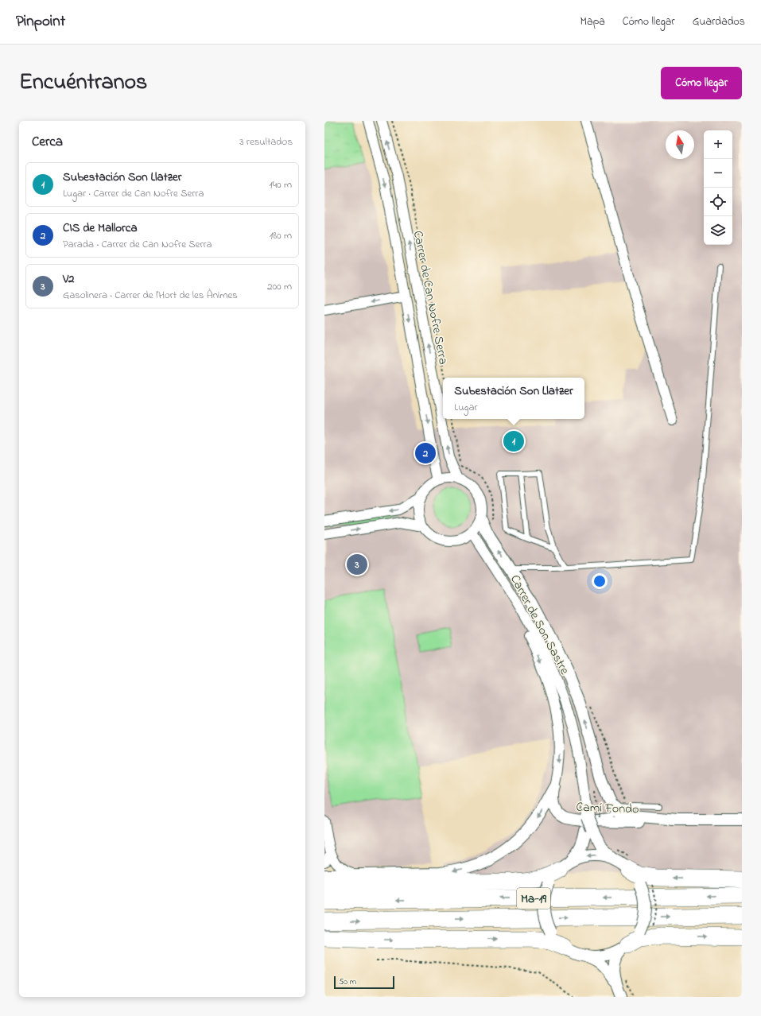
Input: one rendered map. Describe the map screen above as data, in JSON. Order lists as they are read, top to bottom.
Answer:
{
  "streets": {
    "highway": ["Ma-19"],
    "street": ["Carrer de Can Nofre Serra", "Carrer de Son Sastre", "Camí Fondo"]
  },
  "crossings": [
    ["Carrer de Can Nofre Serra", "Carrer de Son Sastre"],
    ["Carrer de Son Sastre", "Camí Fondo"]
  ],
  "scale_bar": "50 m",
  "north": "top",
  "page": {
    "header": "Pinpoint",
    "nav": ["Mapa", "Cómo llegar", "Guardados"],
    "title": "Encuéntranos",
    "buttons": "Cómo llegar",
    "heading": ["Cerca", "3 resultados"],
    "map_buttons": ["+", "−"],
    "list": [
      {
        "mark": "1",
        "name": "Subestación Son Llatzer",
        "note": "Lugar · Carrer de Can Nofre Serra",
        "value": "140 m"
      },
      {
        "mark": "2",
        "name": "CIS de Mallorca",
        "note": "Parada · Carrer de Can Nofre Serra",
        "value": "180 m"
      },
      {
        "mark": "3",
        "name": "V2",
        "note": "Gasolinera · Carrer de l'Hort de les Ànimes",
        "value": "200 m"
      }
    ],
    "popup": ["Subestación Son Llatzer", "Lugar"],
    "pins": ["1", "2", "3"],
    "scale": "50 m"
  }
}
